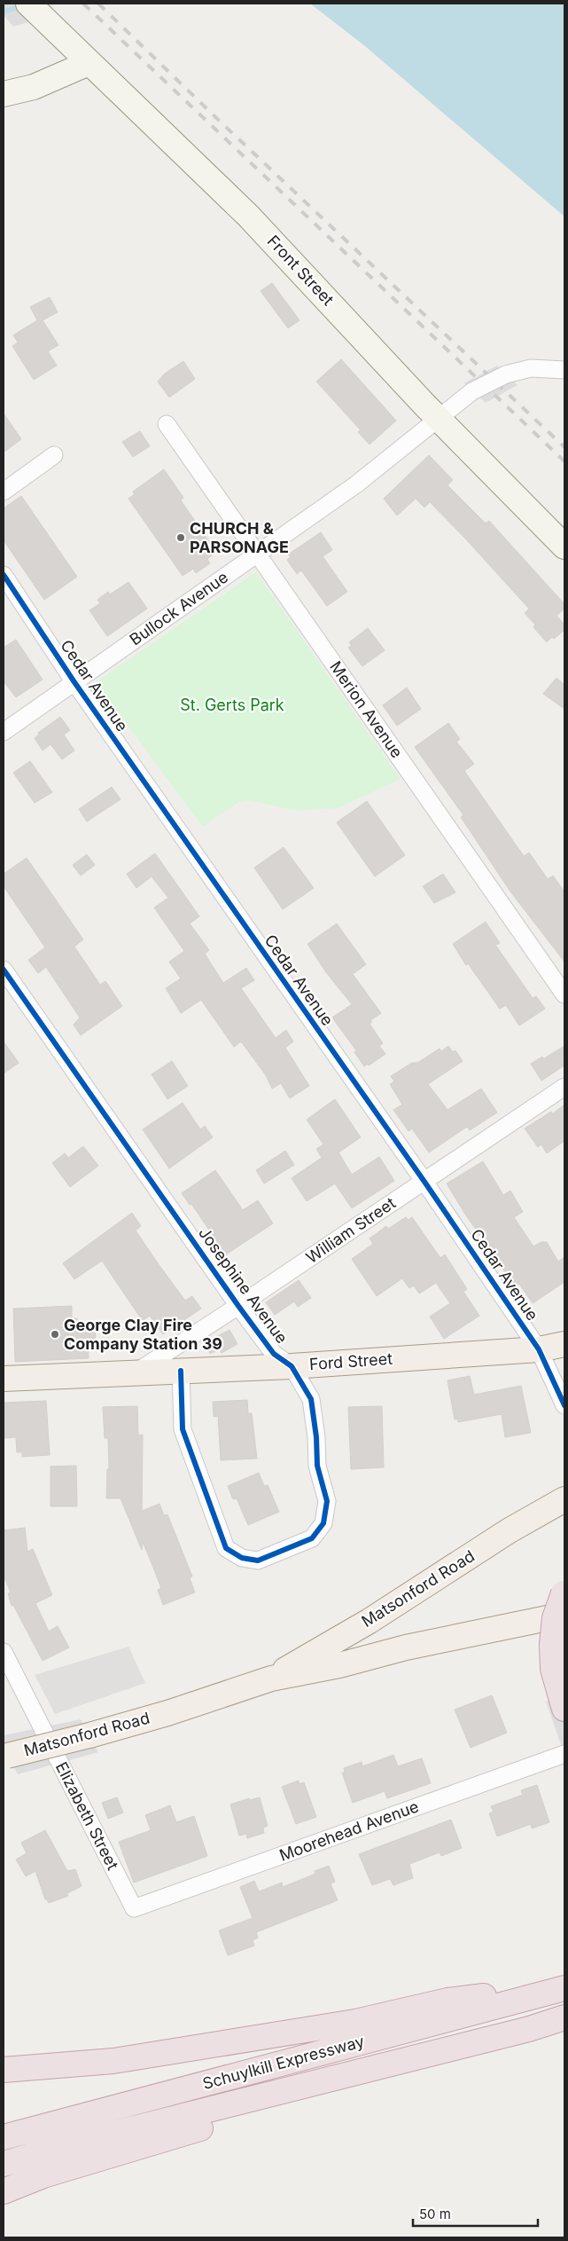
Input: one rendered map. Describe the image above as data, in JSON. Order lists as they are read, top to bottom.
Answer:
{
  "streets": {
    "highway": ["Schuylkill Expressway"],
    "main road": ["Front Street", "Ford Street", "Matsonford Road"],
    "street": [
      "Bullock Avenue",
      "Cedar Avenue",
      "Merion Avenue",
      "William Street",
      "Josephine Avenue",
      "Elizabeth Street",
      "Moorehead Avenue"
    ]
  },
  "crossings": [
    ["Front Street", "Bullock Avenue"],
    ["Bullock Avenue", "Cedar Avenue"],
    ["Bullock Avenue", "Merion Avenue"],
    ["Cedar Avenue", "William Street"],
    ["Cedar Avenue", "Ford Street"],
    ["William Street", "Josephine Avenue"],
    ["William Street", "Ford Street"],
    ["Josephine Avenue", "Ford Street"],
    ["Elizabeth Street", "Moorehead Avenue"]
  ],
  "parks": ["St. Gerts Park"],
  "places": ["CHURCH & PARSONAGE", "George Clay Fire Company Station 39"],
  "scale_bar": "50 m"
}
